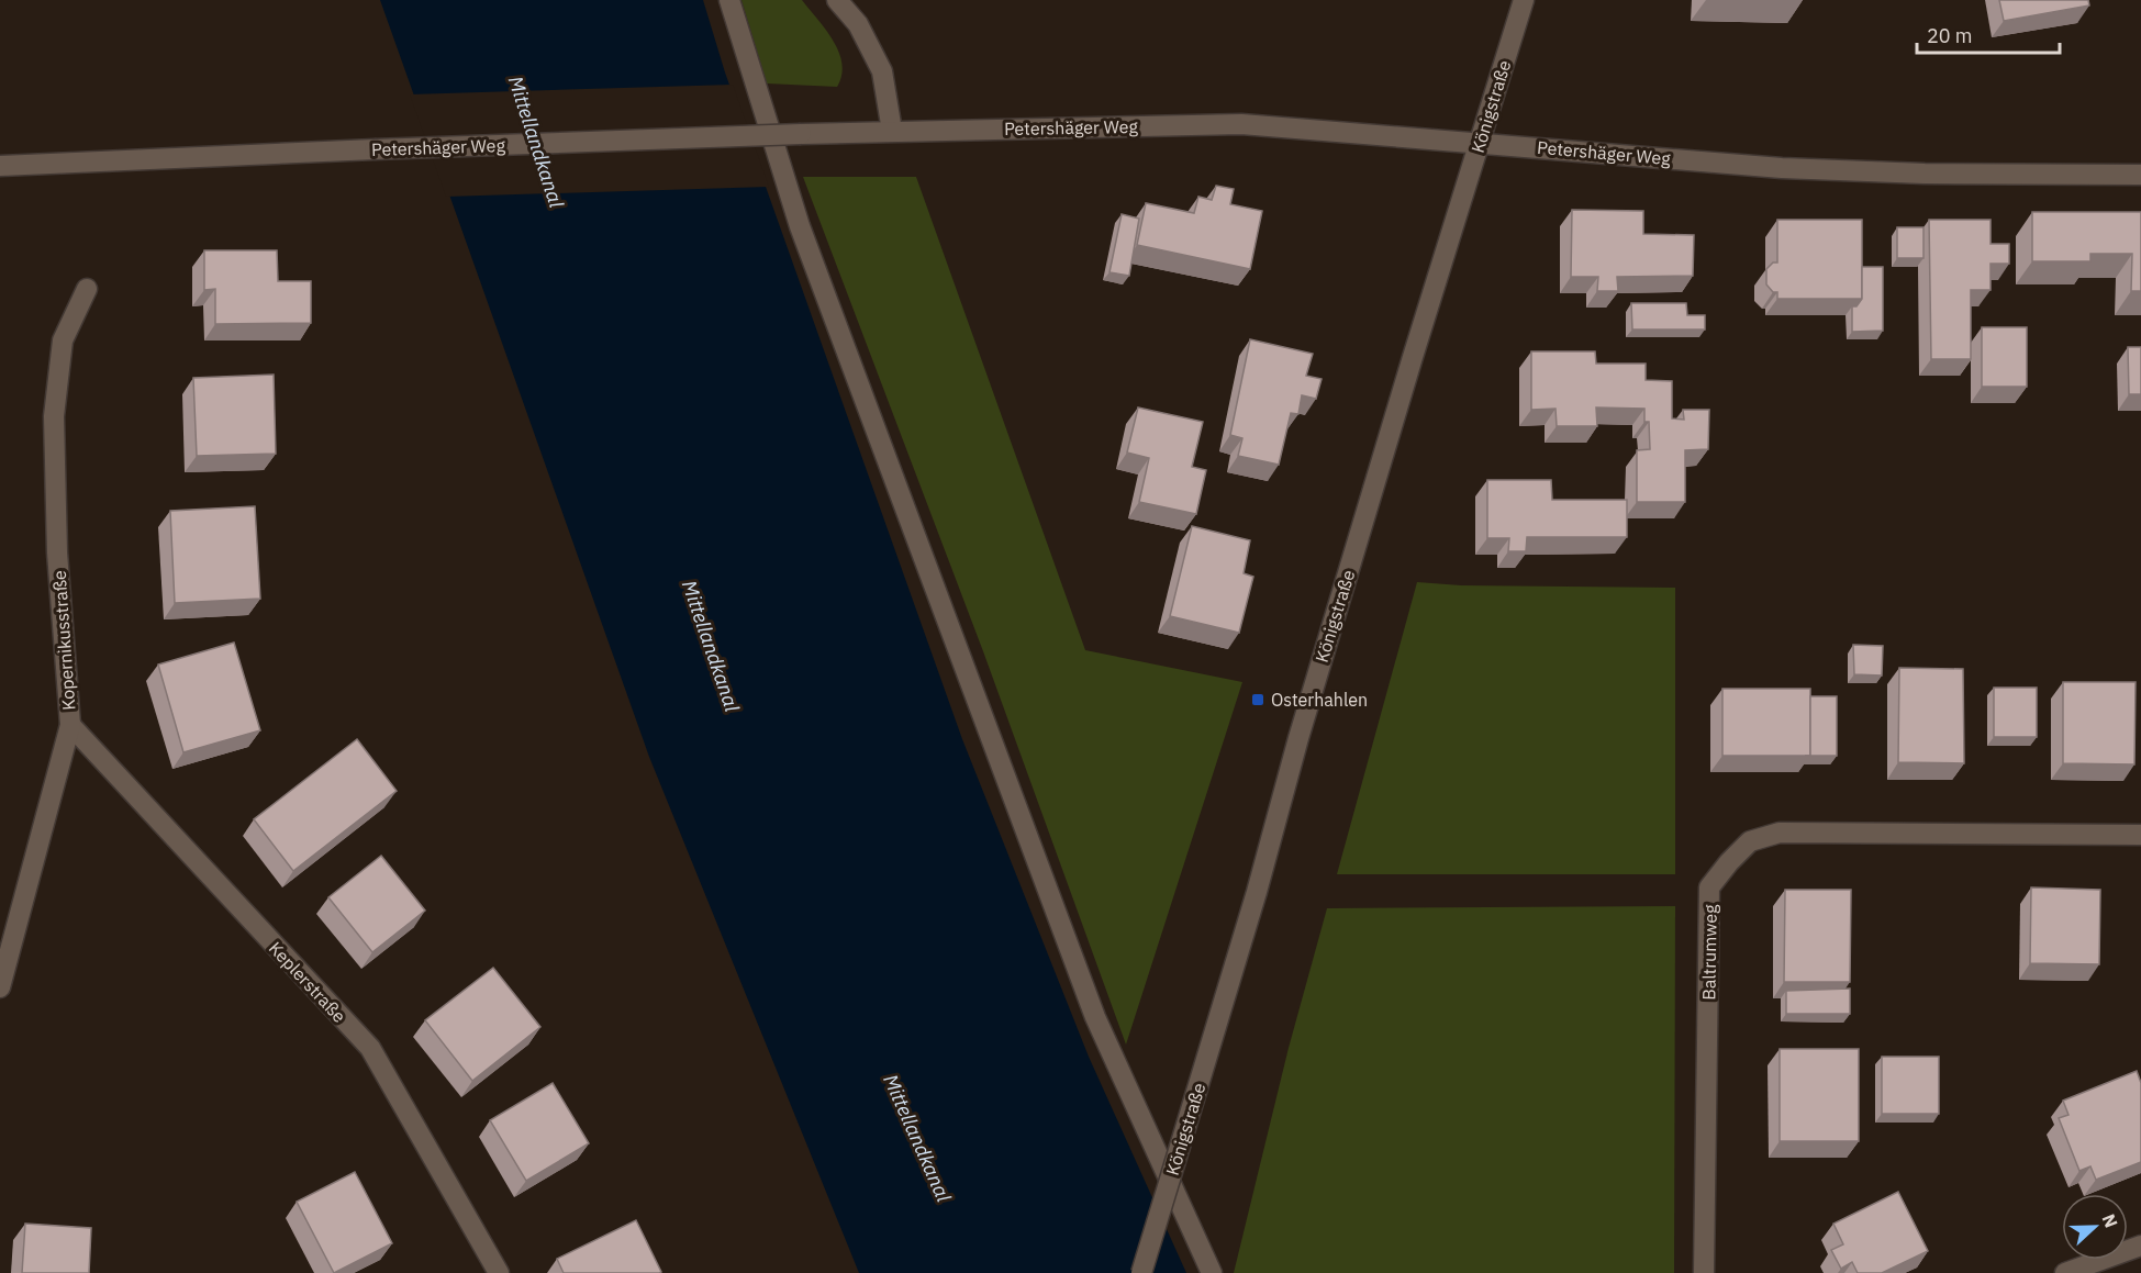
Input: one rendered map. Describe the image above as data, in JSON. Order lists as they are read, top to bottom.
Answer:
{
  "streets": {
    "street": [
      "Königstraße",
      "Petershäger Weg",
      "Kopernikusstraße",
      "Baltrumweg",
      "Keplerstraße"
    ]
  },
  "crossings": [
    ["Königstraße", "Petershäger Weg"],
    ["Kopernikusstraße", "Keplerstraße"]
  ],
  "water": ["Mittellandkanal"],
  "places": {
    "transit": ["Osterhahlen"]
  },
  "scale_bar": "20 m",
  "north": "right"
}
